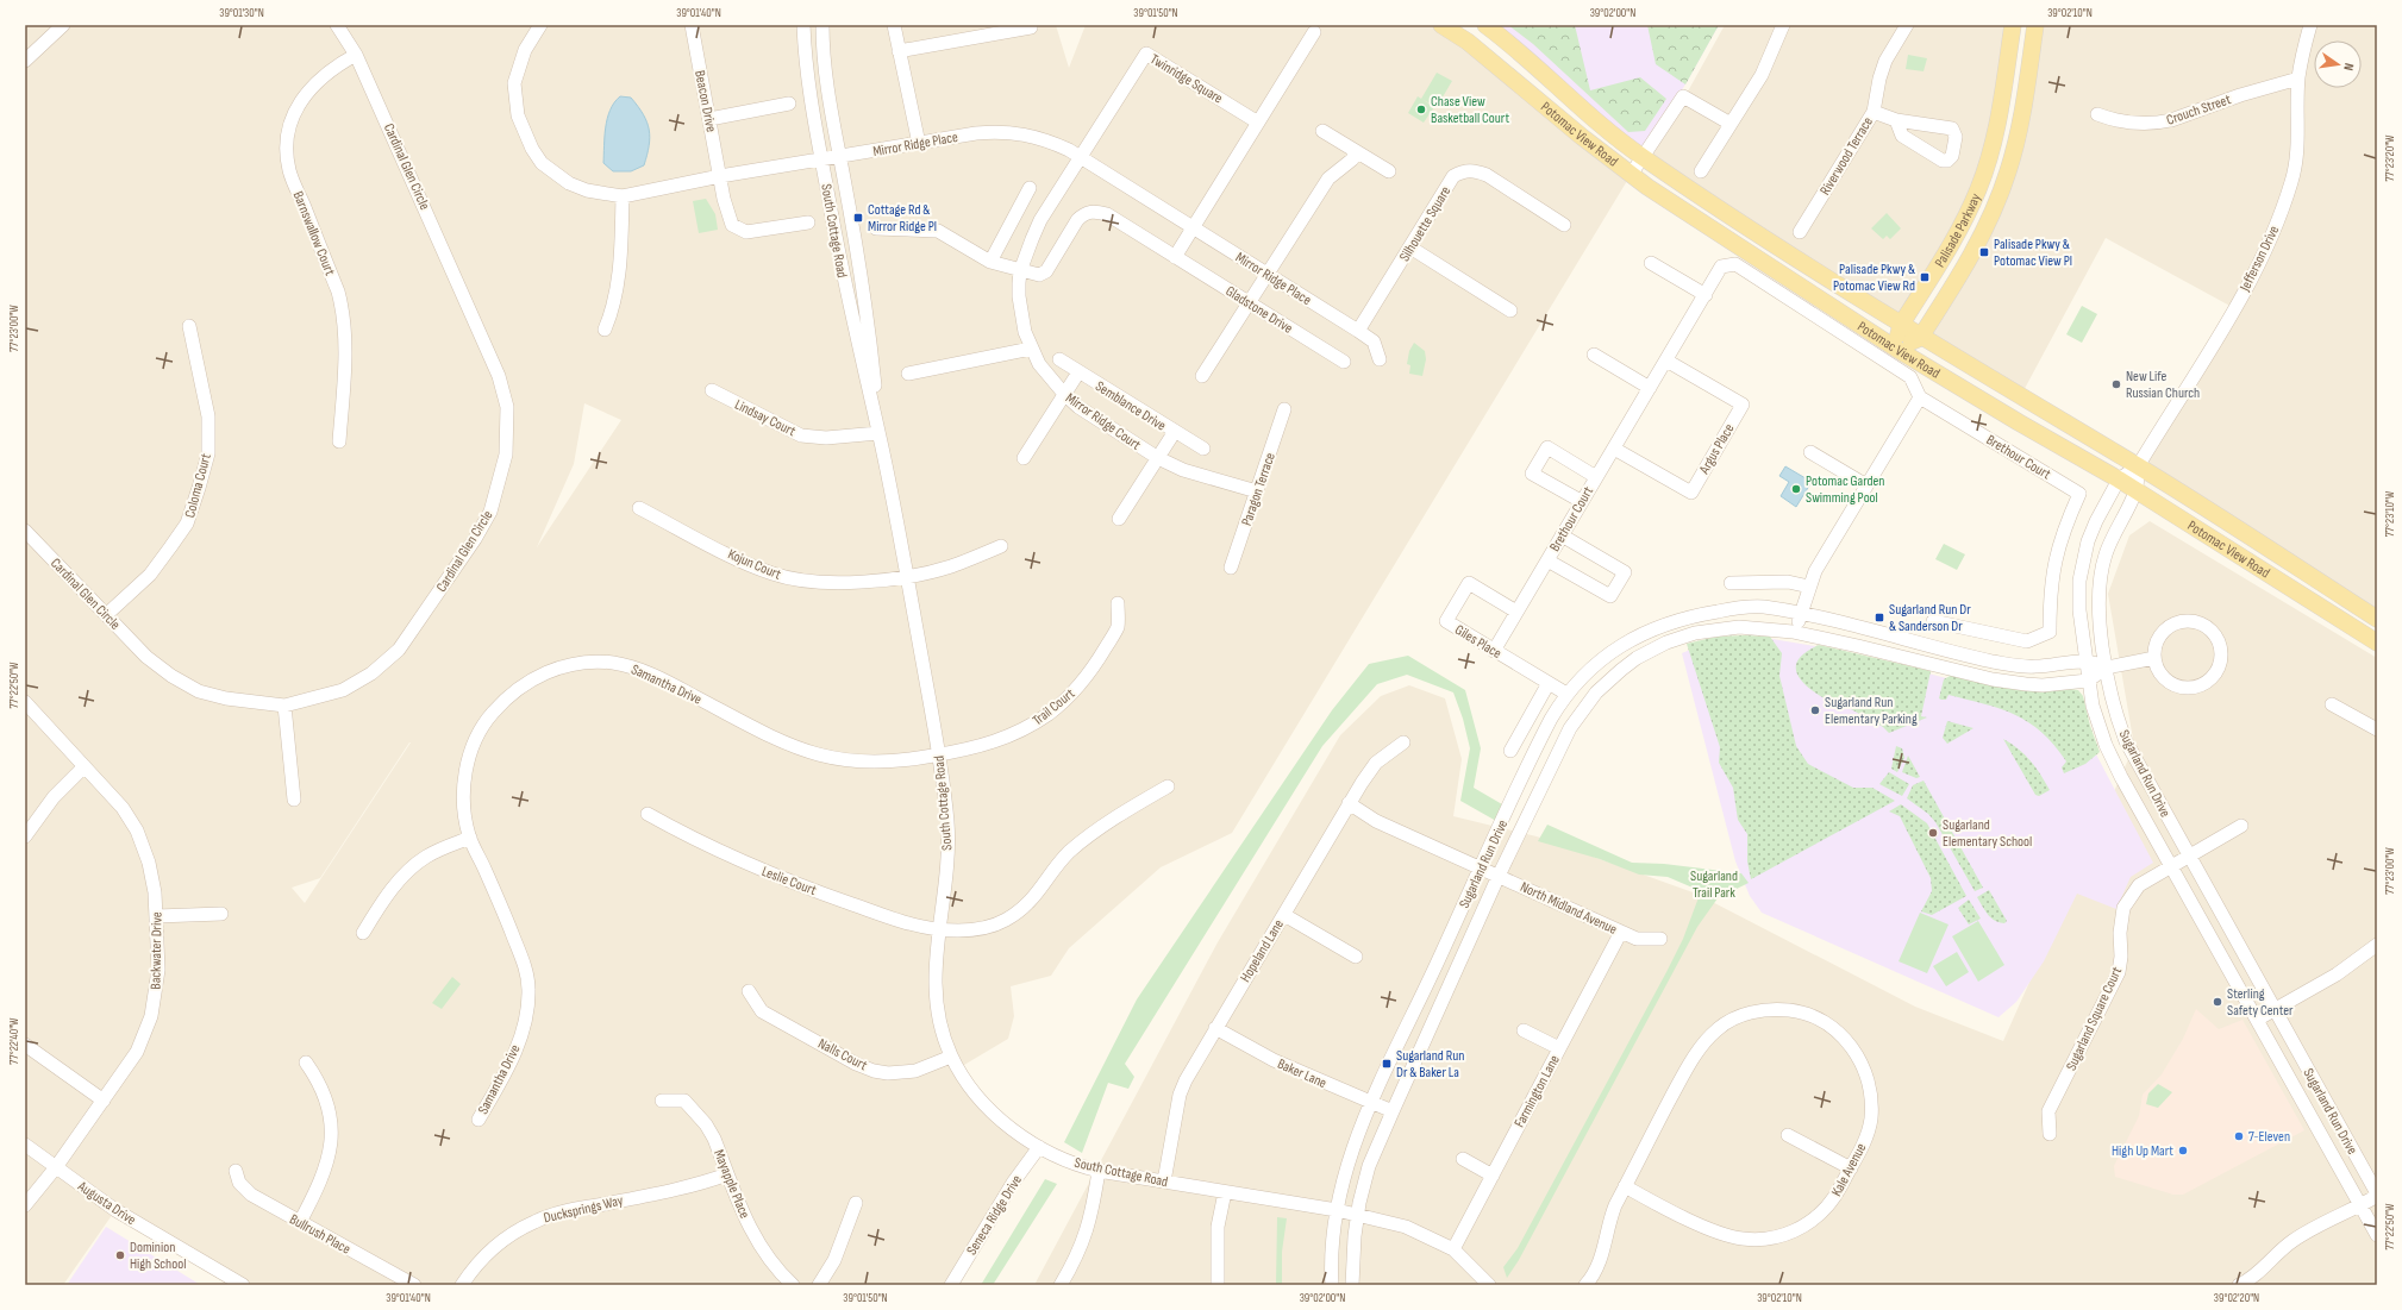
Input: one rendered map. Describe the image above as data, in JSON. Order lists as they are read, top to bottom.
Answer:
{
  "streets": {
    "main road": ["Potomac View Road", "Palisade Parkway"],
    "street": [
      "Twinridge Square",
      "Beacon Drive",
      "Crouch Street",
      "Mirror Ridge Place",
      "Riverwood Terrace",
      "Cardinal Glen Circle",
      "Silhouette Square",
      "South Cottage Road",
      "Barnswallow Court",
      "Jefferson Drive",
      "Gladstone Drive",
      "Semblance Drive",
      "Lindsay Court",
      "Mirror Ridge Court",
      "Argus Place",
      "Brethour Court",
      "Coloma Court",
      "Paragon Terrace",
      "Kojun Court",
      "Giles Place",
      "Samantha Drive",
      "Trail Court",
      "Sugarland Run Drive",
      "Leslie Court",
      "North Midland Avenue",
      "Backwater Drive",
      "Hopeland Lane",
      "Sugarland Square Court",
      "Nalls Court",
      "Baker Lane",
      "Farmington Lane",
      "Kale Avenue",
      "Mayapple Place",
      "Augusta Drive",
      "Ducksprings Way",
      "Seneca Ridge Drive",
      "Bullrush Place"
    ]
  },
  "crossings": [
    ["Twinridge Square", "Mirror Ridge Place"],
    ["Twinridge Square", "Mirror Ridge Court"],
    ["Beacon Drive", "Mirror Ridge Place"],
    ["Crouch Street", "Jefferson Drive"],
    ["Potomac View Road", "Palisade Parkway"],
    ["Potomac View Road", "Jefferson Drive"],
    ["Potomac View Road", "Sugarland Run Drive"],
    ["Mirror Ridge Place", "Silhouette Square"],
    ["Mirror Ridge Place", "South Cottage Road"],
    ["Mirror Ridge Place", "Mirror Ridge Court"],
    ["Cardinal Glen Circle", "Barnswallow Court"],
    ["Cardinal Glen Circle", "Coloma Court"],
    ["South Cottage Road", "Lindsay Court"],
    ["South Cottage Road", "Kojun Court"],
    ["South Cottage Road", "Samantha Drive"],
    ["South Cottage Road", "Trail Court"],
    ["South Cottage Road", "Sugarland Run Drive"],
    ["South Cottage Road", "Leslie Court"],
    ["South Cottage Road", "Hopeland Lane"],
    ["South Cottage Road", "Nalls Court"],
    ["South Cottage Road", "Farmington Lane"],
    ["South Cottage Road", "Seneca Ridge Drive"],
    ["Jefferson Drive", "Sugarland Run Drive"],
    ["Gladstone Drive", "Mirror Ridge Court"],
    ["Mirror Ridge Court", "Paragon Terrace"],
    ["Argus Place", "Brethour Court"],
    ["Brethour Court", "Giles Place"],
    ["Giles Place", "Sugarland Run Drive"],
    ["Samantha Drive", "Trail Court"],
    ["Sugarland Run Drive", "North Midland Avenue"],
    ["Sugarland Run Drive", "Sugarland Square Court"],
    ["Sugarland Run Drive", "Baker Lane"],
    ["North Midland Avenue", "Hopeland Lane"],
    ["North Midland Avenue", "Farmington Lane"],
    ["Backwater Drive", "Augusta Drive"],
    ["Hopeland Lane", "Baker Lane"],
    ["Mayapple Place", "Ducksprings Way"]
  ],
  "parks": ["Sugarland Trail Park"],
  "places": {
    "other": [
      "Chase View Basketball Court",
      "New Life Russian Church",
      "Potomac Garden Swimming Pool",
      "Sugarland Run Elementary Parking",
      "Sugarland Elementary School",
      "Sterling Safety Center",
      "7-Eleven",
      "High Up Mart",
      "Dominion High School"
    ],
    "transit": [
      "Cottage Rd & Mirror Ridge Pl",
      "Palisade Pkwy & Potomac View Pl",
      "Palisade Pkwy & Potomac View Rd",
      "Sugarland Run Dr & Sanderson Dr",
      "Sugarland Run Dr & Baker La"
    ]
  },
  "north": "right",
  "coordinates": [
    "39°01'30\"N",
    "39°01'40\"N",
    "39°01'50\"N",
    "39°02'00\"N",
    "39°02'10\"N",
    "77°23'20\"W",
    "77°23'00\"W",
    "77°23'10\"W",
    "77°22'50\"W",
    "77°22'40\"W",
    "39°02'20\"N"
  ]
}
